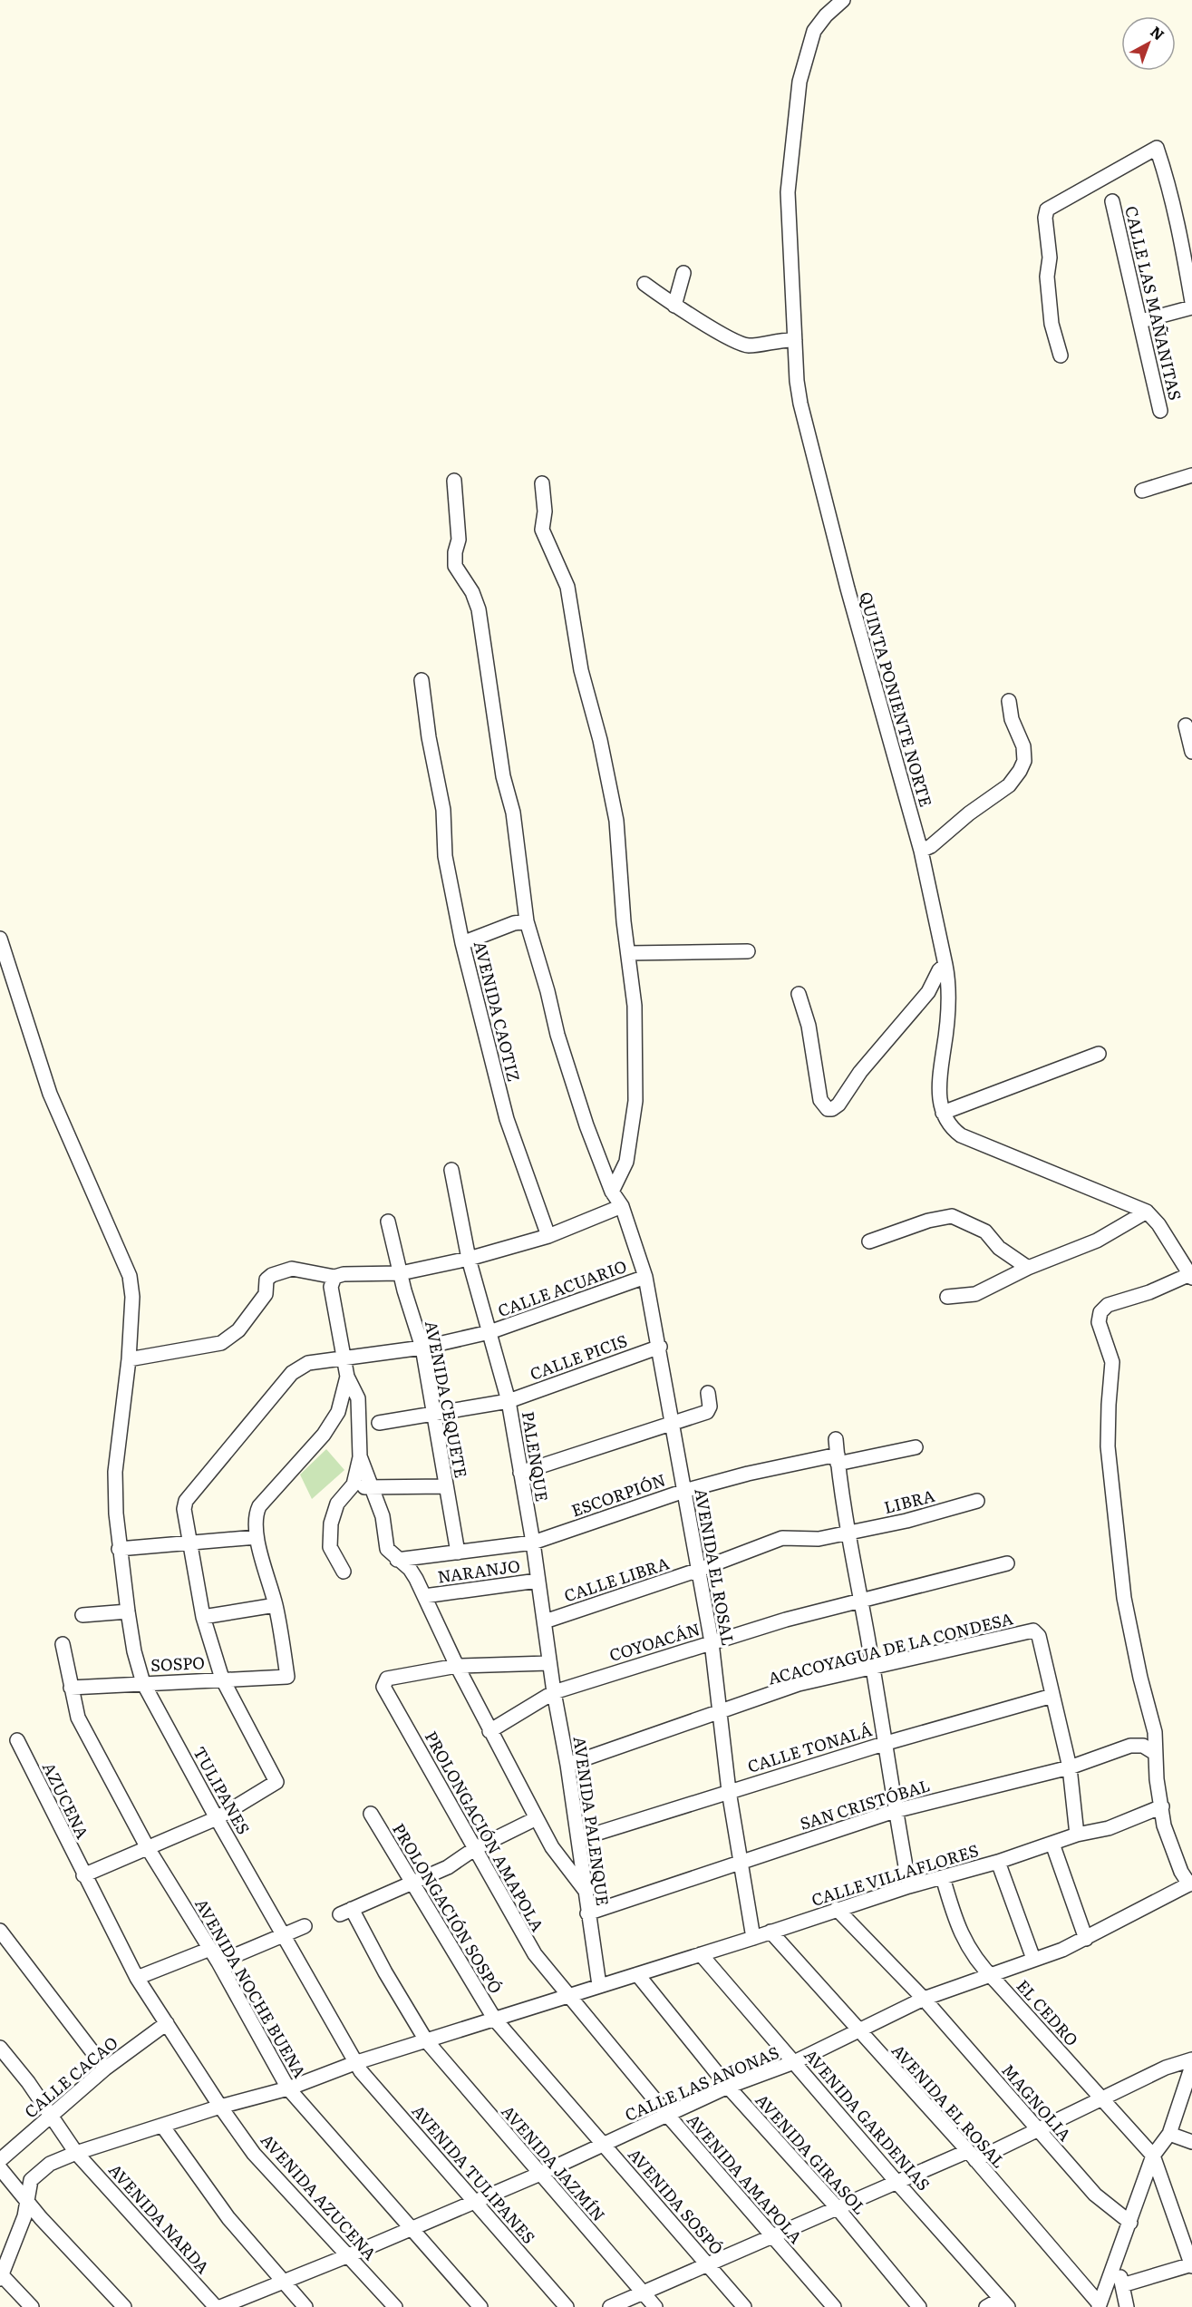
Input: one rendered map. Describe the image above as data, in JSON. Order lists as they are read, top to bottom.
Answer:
{
  "streets": {
    "street": [
      "CALLE LAS MAÑANITAS",
      "QUINTA PONIENTE NORTE",
      "AVENIDA CAOTIZ",
      "CALLE ACUARIO",
      "CALLE PICIS",
      "AVENIDA CEQUETE",
      "PALENQUE",
      "ESCORPIÓN",
      "LIBRA",
      "AVENIDA EL ROSAL",
      "NARANJO",
      "CALLE LIBRA",
      "COYOACÁN",
      "ACACOYAGUA DE LA CONDESA",
      "SOSPO",
      "CALLE TONALÁ",
      "TULIPANES",
      "AZUCENA",
      "SAN CRISTÓBAL",
      "AVENIDA PALENQUE",
      "PROLONGACIÓN AMAPOLA",
      "CALLE VILLAFLORES",
      "PROLONGACIÓN SOSPÓ",
      "AVENIDA NOCHE BUENA",
      "EL CEDRO",
      "CALLE CACAO",
      "CALLE LAS ANONAS",
      "MAGNOLIA",
      "AVENIDA GARDENIAS",
      "AVENIDA GIRASOL",
      "AVENIDA JAZMÍN",
      "AVENIDA TULIPANES",
      "AVENIDA AMAPOLA",
      "AVENIDA AZUCENA",
      "AVENIDA SOSPÓ",
      "AVENIDA NARDA"
    ]
  },
  "crossings": [
    ["CALLE ACUARIO", "AVENIDA CEQUETE"],
    ["CALLE ACUARIO", "PALENQUE"],
    ["CALLE ACUARIO", "AVENIDA EL ROSAL"],
    ["CALLE ACUARIO", "SOSPO"],
    ["CALLE ACUARIO", "TULIPANES"],
    ["CALLE PICIS", "AVENIDA CEQUETE"],
    ["CALLE PICIS", "PALENQUE"],
    ["CALLE PICIS", "AVENIDA EL ROSAL"],
    ["AVENIDA CEQUETE", "ESCORPIÓN"],
    ["PALENQUE", "ESCORPIÓN"],
    ["PALENQUE", "NARANJO"],
    ["PALENQUE", "CALLE LIBRA"],
    ["PALENQUE", "AVENIDA PALENQUE"],
    ["ESCORPIÓN", "AVENIDA EL ROSAL"],
    ["LIBRA", "AVENIDA EL ROSAL"],
    ["LIBRA", "CALLE LIBRA"],
    ["AVENIDA EL ROSAL", "CALLE LIBRA"],
    ["AVENIDA EL ROSAL", "COYOACÁN"],
    ["AVENIDA EL ROSAL", "ACACOYAGUA DE LA CONDESA"],
    ["AVENIDA EL ROSAL", "CALLE TONALÁ"],
    ["AVENIDA EL ROSAL", "SAN CRISTÓBAL"],
    ["AVENIDA EL ROSAL", "CALLE VILLAFLORES"],
    ["AVENIDA EL ROSAL", "CALLE LAS ANONAS"],
    ["COYOACÁN", "AVENIDA PALENQUE"],
    ["ACACOYAGUA DE LA CONDESA", "CALLE TONALÁ"],
    ["ACACOYAGUA DE LA CONDESA", "AVENIDA PALENQUE"],
    ["SOSPO", "TULIPANES"],
    ["SOSPO", "AVENIDA NOCHE BUENA"],
    ["CALLE TONALÁ", "AVENIDA PALENQUE"],
    ["TULIPANES", "CALLE VILLAFLORES"],
    ["TULIPANES", "AVENIDA TULIPANES"],
    ["AZUCENA", "AVENIDA AZUCENA"],
    ["SAN CRISTÓBAL", "AVENIDA PALENQUE"],
    ["AVENIDA PALENQUE", "CALLE VILLAFLORES"],
    ["PROLONGACIÓN AMAPOLA", "CALLE VILLAFLORES"],
    ["PROLONGACIÓN AMAPOLA", "AVENIDA AMAPOLA"],
    ["CALLE VILLAFLORES", "PROLONGACIÓN SOSPÓ"],
    ["CALLE VILLAFLORES", "AVENIDA NOCHE BUENA"],
    ["CALLE VILLAFLORES", "EL CEDRO"],
    ["CALLE VILLAFLORES", "MAGNOLIA"],
    ["CALLE VILLAFLORES", "AVENIDA GARDENIAS"],
    ["CALLE VILLAFLORES", "AVENIDA GIRASOL"],
    ["CALLE VILLAFLORES", "AVENIDA JAZMÍN"],
    ["CALLE VILLAFLORES", "AVENIDA TULIPANES"],
    ["CALLE VILLAFLORES", "AVENIDA AMAPOLA"],
    ["CALLE VILLAFLORES", "AVENIDA AZUCENA"],
    ["CALLE VILLAFLORES", "AVENIDA SOSPÓ"],
    ["CALLE VILLAFLORES", "AVENIDA NARDA"],
    ["PROLONGACIÓN SOSPÓ", "AVENIDA JAZMÍN"],
    ["PROLONGACIÓN SOSPÓ", "AVENIDA SOSPÓ"],
    ["AVENIDA NOCHE BUENA", "CALLE LAS ANONAS"],
    ["EL CEDRO", "CALLE LAS ANONAS"],
    ["CALLE CACAO", "AVENIDA AZUCENA"],
    ["CALLE CACAO", "AVENIDA NARDA"],
    ["CALLE LAS ANONAS", "MAGNOLIA"],
    ["CALLE LAS ANONAS", "AVENIDA GARDENIAS"],
    ["CALLE LAS ANONAS", "AVENIDA GIRASOL"],
    ["CALLE LAS ANONAS", "AVENIDA JAZMÍN"],
    ["CALLE LAS ANONAS", "AVENIDA TULIPANES"],
    ["CALLE LAS ANONAS", "AVENIDA AMAPOLA"],
    ["CALLE LAS ANONAS", "AVENIDA AZUCENA"],
    ["CALLE LAS ANONAS", "AVENIDA SOSPÓ"]
  ],
  "north": "top right"
}
